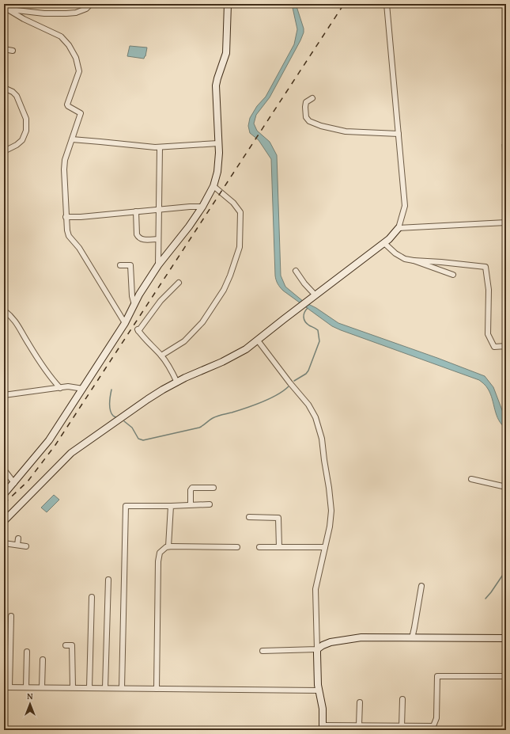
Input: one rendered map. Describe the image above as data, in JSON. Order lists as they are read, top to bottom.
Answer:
{
  "north": "top"
}
